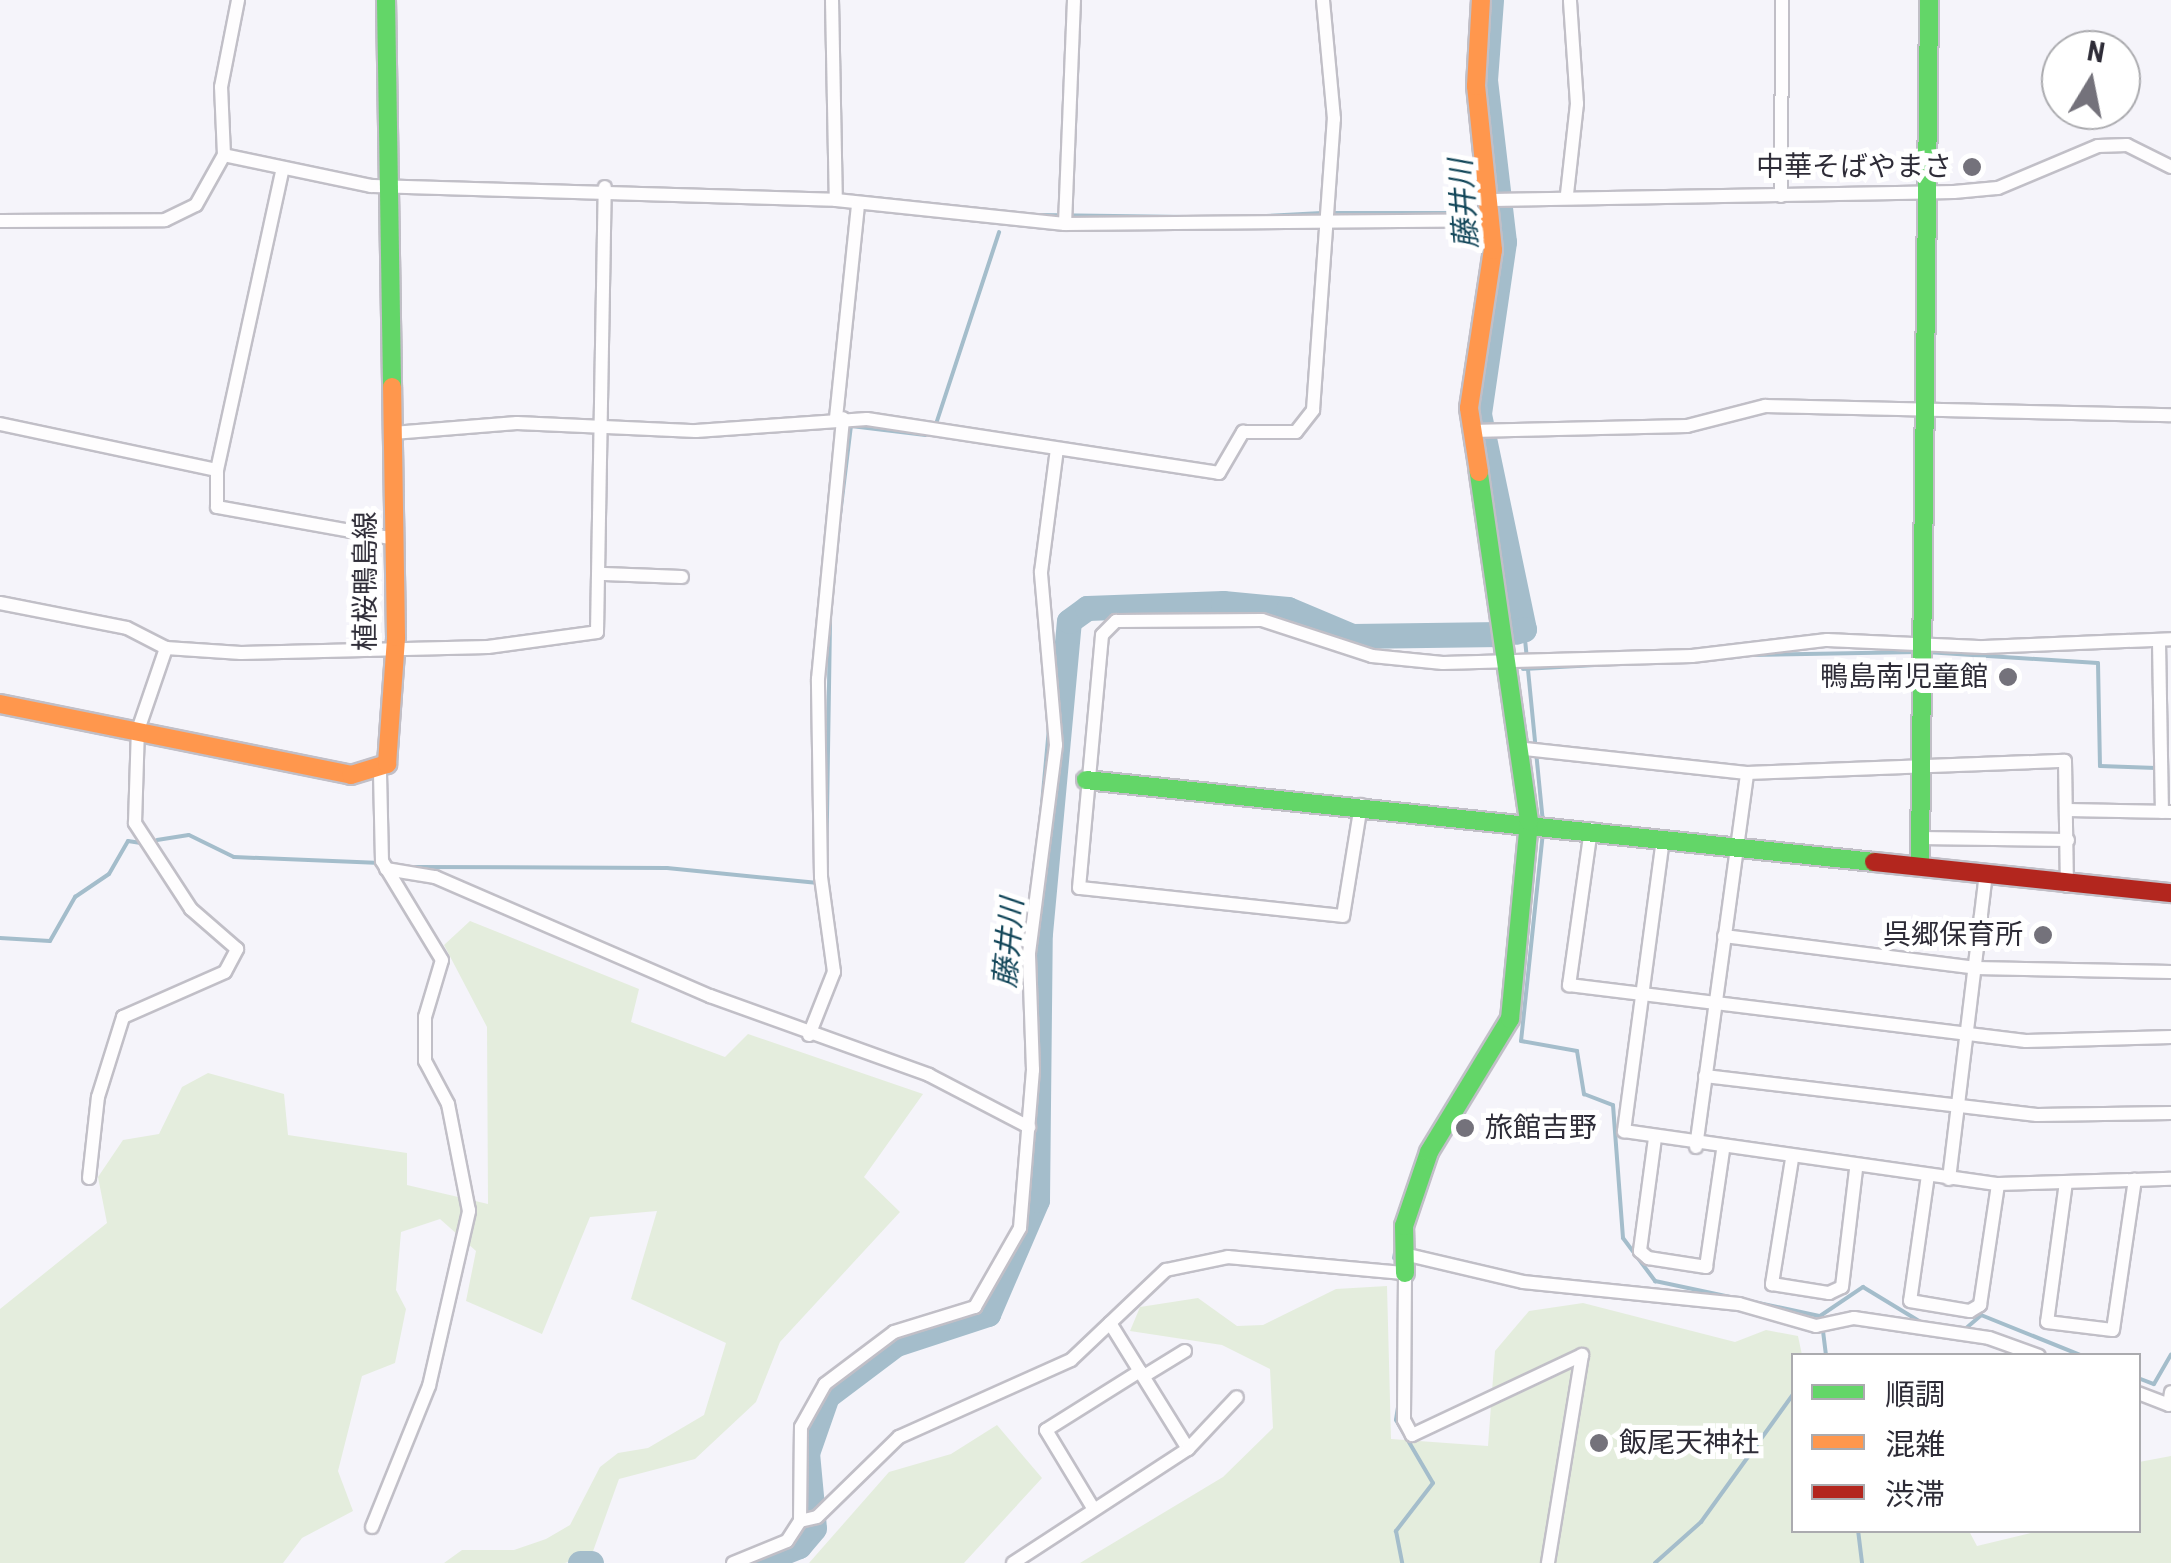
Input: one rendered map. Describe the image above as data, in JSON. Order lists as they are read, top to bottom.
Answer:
{
  "streets": {
    "street": ["植桜鴨島線"]
  },
  "water": ["藤井川"],
  "places": [
    "中華そばやまさ",
    "鴨島南児童館",
    "呉郷保育所",
    "旅館吉野",
    "飯尾天神社"
  ],
  "legend": ["順調", "混雑", "渋滞"],
  "north": "top"
}
